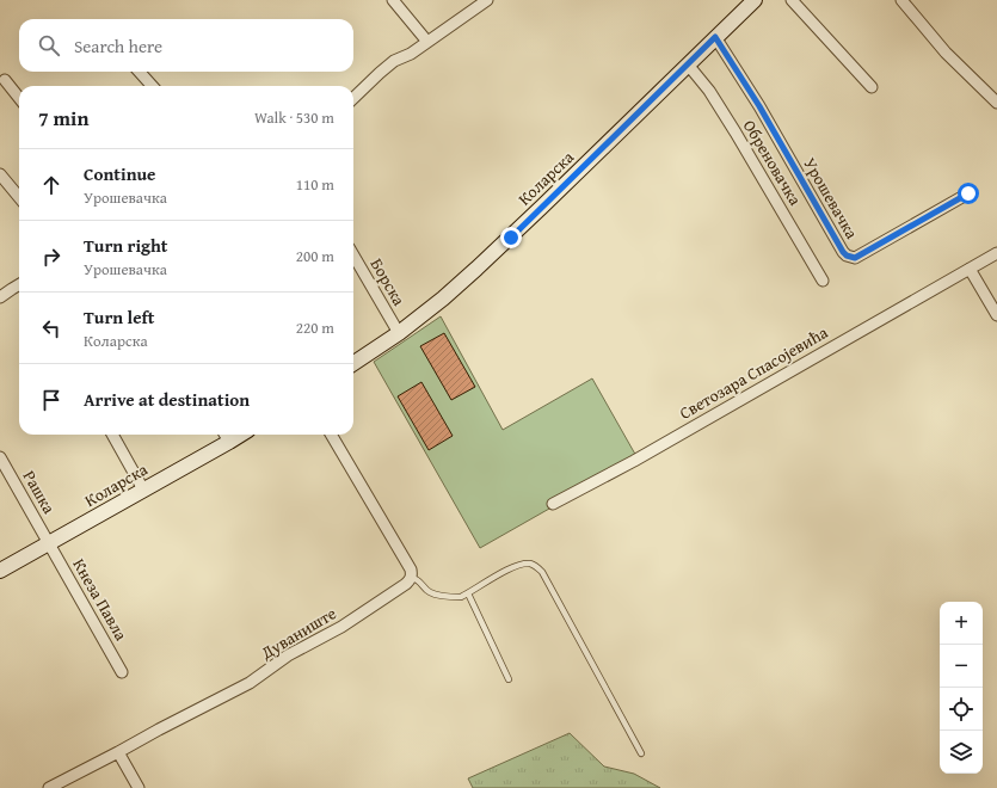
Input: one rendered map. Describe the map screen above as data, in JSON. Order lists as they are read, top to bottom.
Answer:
{
  "streets": {
    "main road": ["Коларска"],
    "street": [
      "Обреновачка",
      "Урошевачка",
      "Борска",
      "Светозара Спасојевића",
      "Рашка",
      "Кнеза Павла",
      "Дуваниште"
    ]
  },
  "crossings": [
    ["Обреновачка", "Коларска"],
    ["Коларска", "Урошевачка"],
    ["Коларска", "Борска"],
    ["Коларска", "Рашка"],
    ["Коларска", "Кнеза Павла"],
    ["Рашка", "Кнеза Павла"]
  ],
  "page": {
    "search": "Search here",
    "heading": ["7 min", "Walk · 530 m"],
    "list": [
      ["Continue", "Урошевачка", "110 m"],
      ["Turn right", "Урошевачка", "200 m"],
      ["Turn left", "Коларска", "220 m"],
      "Arrive at destination"
    ],
    "map_buttons": ["+", "−"]
  }
}
